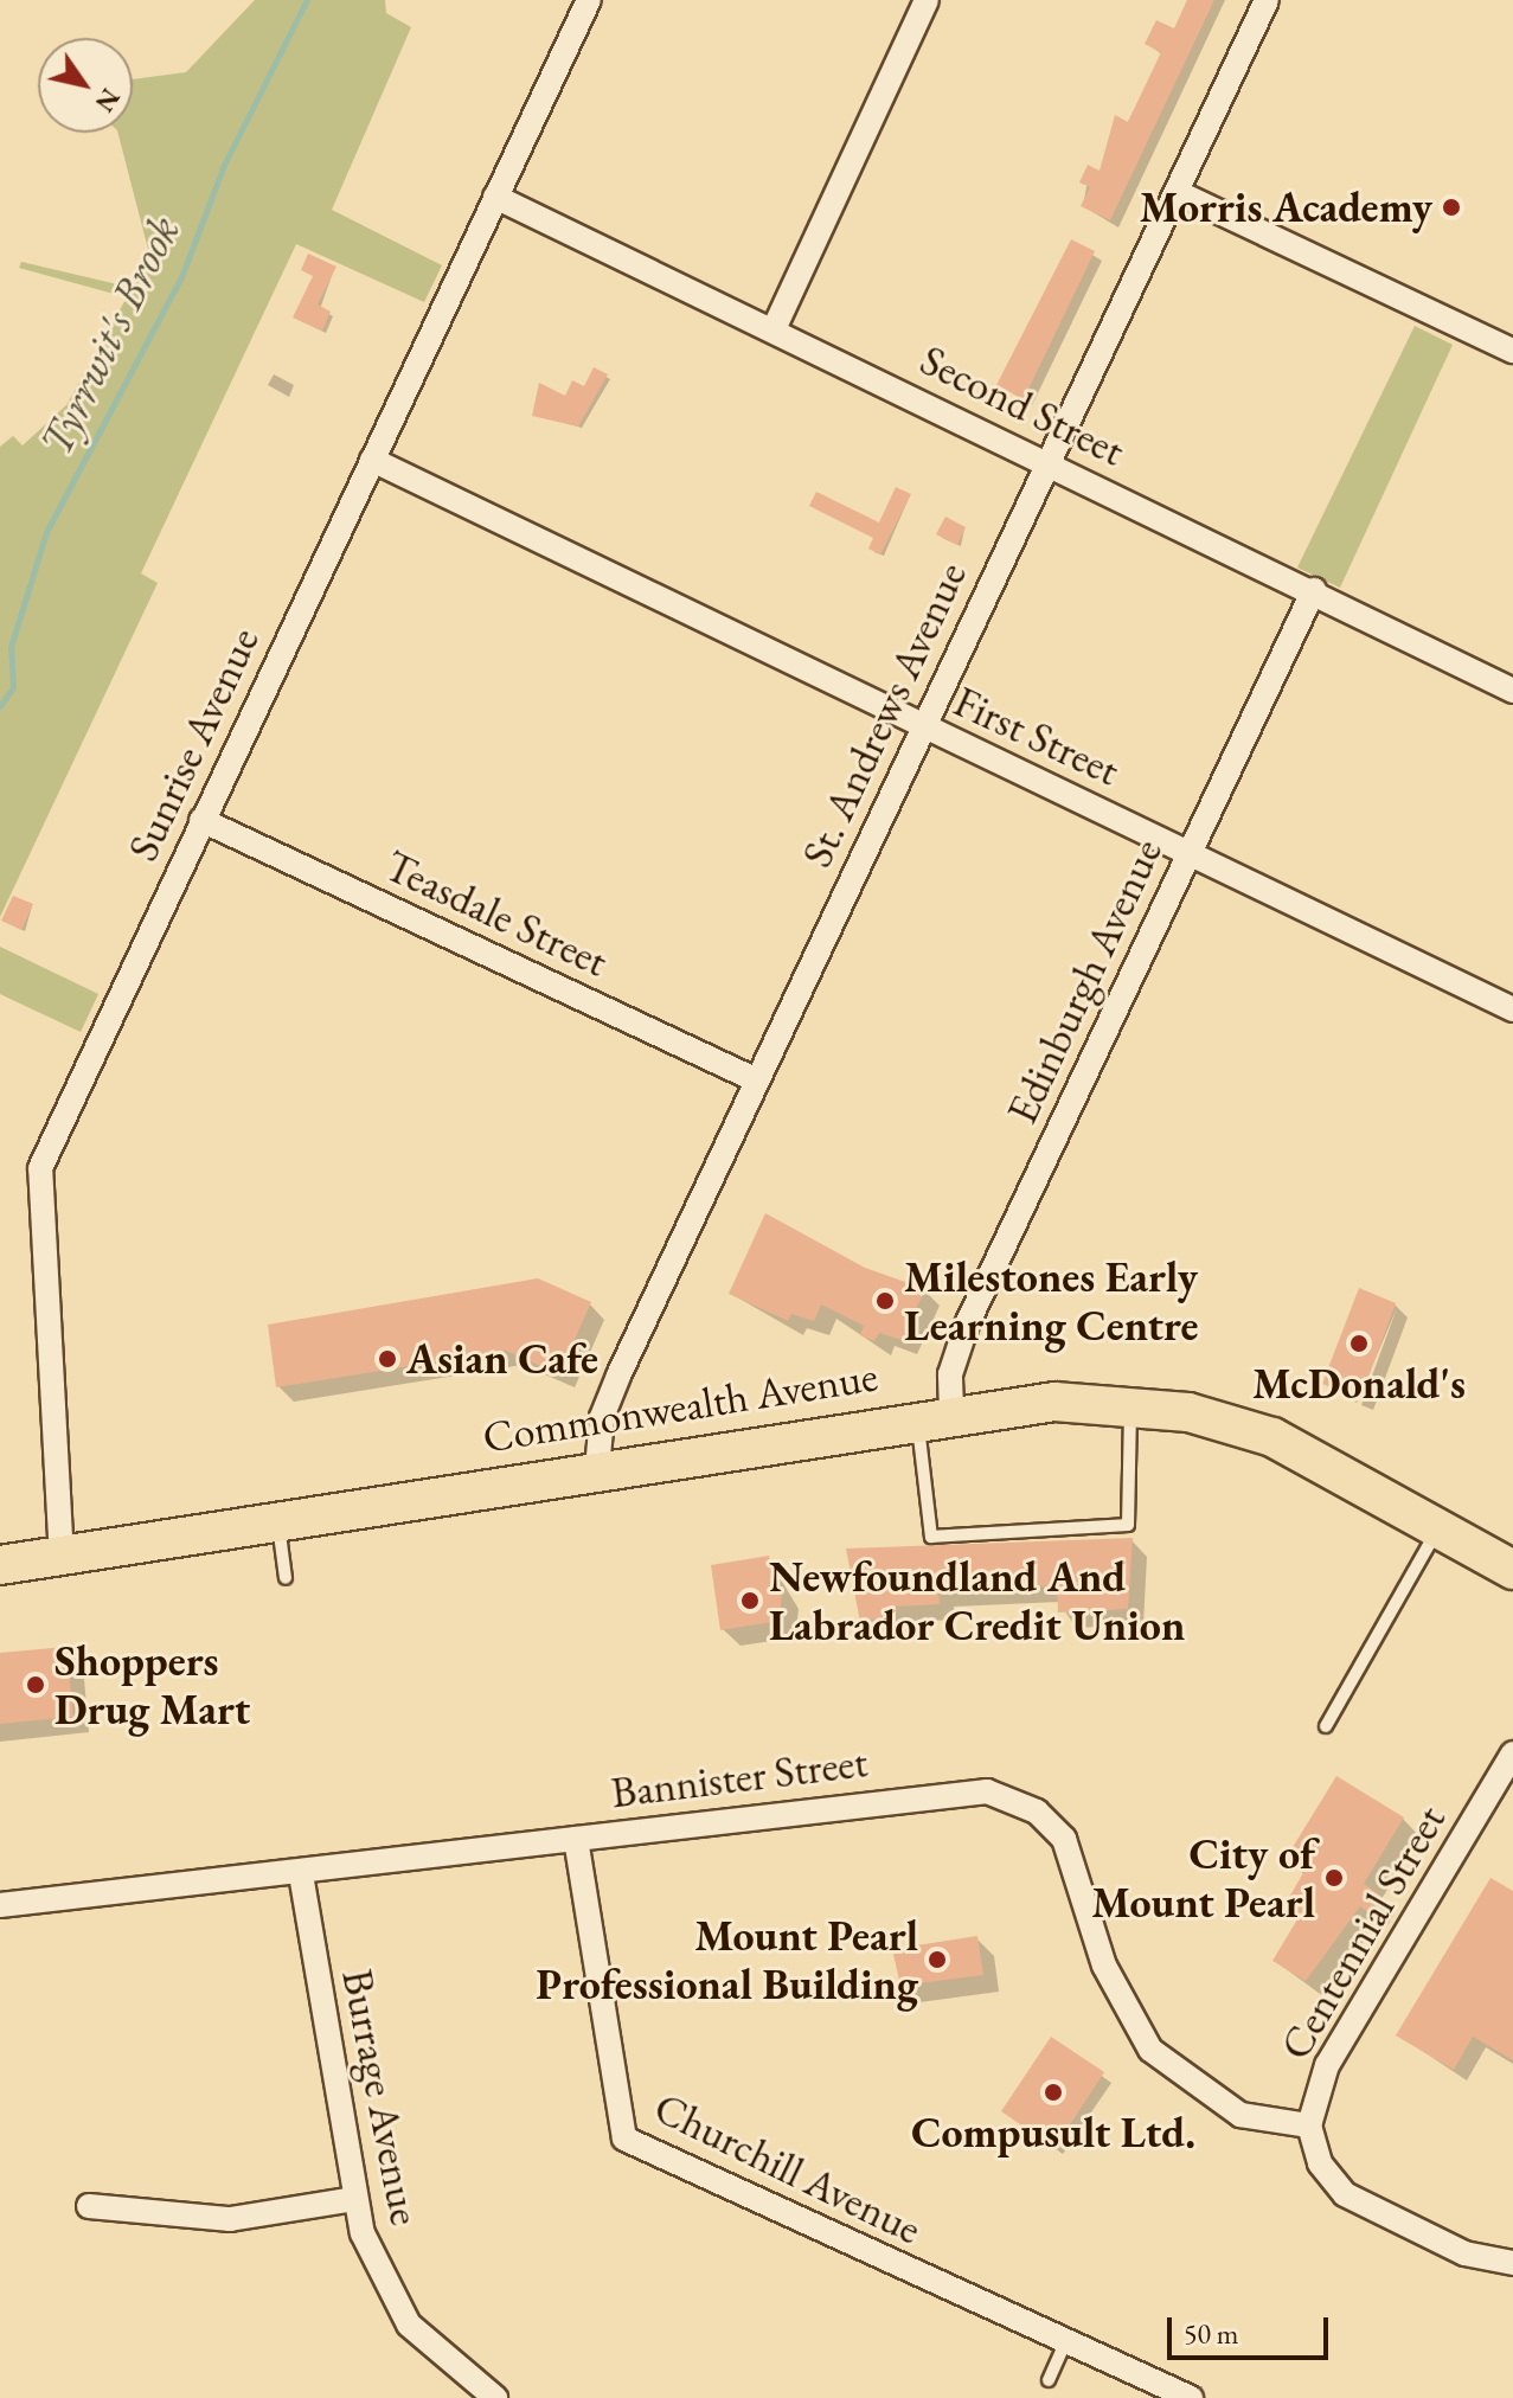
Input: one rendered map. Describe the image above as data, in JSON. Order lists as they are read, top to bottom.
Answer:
{
  "streets": {
    "main road": ["Commonwealth Avenue"],
    "street": [
      "Second Street",
      "St. Andrews Avenue",
      "First Street",
      "Sunrise Avenue",
      "Teasdale Street",
      "Edinburgh Avenue",
      "Bannister Street",
      "Centennial Street",
      "Burrage Avenue",
      "Churchill Avenue"
    ]
  },
  "crossings": [
    ["Second Street", "St. Andrews Avenue"],
    ["Second Street", "Sunrise Avenue"],
    ["Second Street", "Edinburgh Avenue"],
    ["St. Andrews Avenue", "First Street"],
    ["St. Andrews Avenue", "Teasdale Street"],
    ["St. Andrews Avenue", "Commonwealth Avenue"],
    ["First Street", "Sunrise Avenue"],
    ["First Street", "Edinburgh Avenue"],
    ["Sunrise Avenue", "Teasdale Street"],
    ["Sunrise Avenue", "Commonwealth Avenue"],
    ["Edinburgh Avenue", "Commonwealth Avenue"],
    ["Bannister Street", "Centennial Street"],
    ["Bannister Street", "Burrage Avenue"],
    ["Bannister Street", "Churchill Avenue"]
  ],
  "water": ["Tyrrwit's Brook"],
  "places": [
    "Morris Academy",
    "Milestones Early Learning Centre",
    "McDonald's",
    "Asian Cafe",
    "Newfoundland And Labrador Credit Union",
    "Shoppers Drug Mart",
    "City of Mount Pearl",
    "Mount Pearl Professional Building",
    "Compusult Ltd."
  ],
  "scale_bar": "50 m",
  "north": "bottom right"
}
